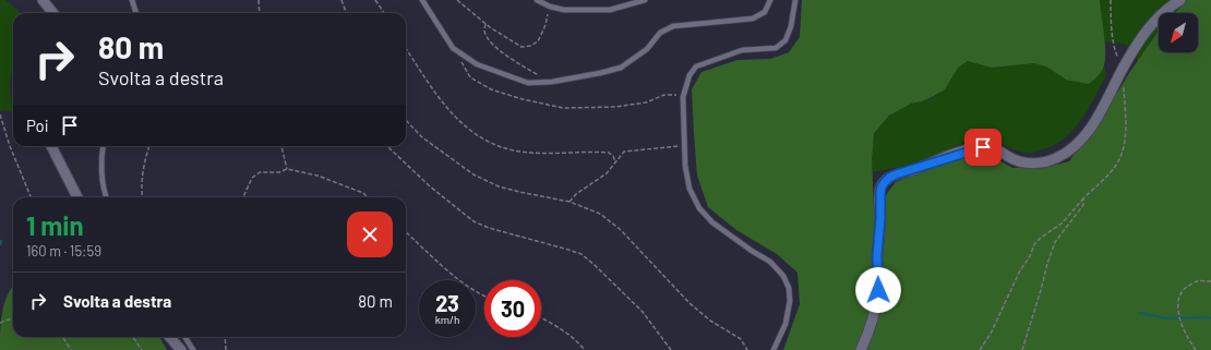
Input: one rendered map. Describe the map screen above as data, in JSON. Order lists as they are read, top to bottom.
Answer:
{
  "north": "bottom left",
  "page": {
    "turn": ["80 m", "Svolta a destra"],
    "then": "Poi",
    "heading": ["1 min", "160 m · 15:59"],
    "list": [
      {
        "name": "Svolta a destra",
        "value": "80 m"
      }
    ],
    "speed": "23 km/h",
    "limit": "30"
  }
}
